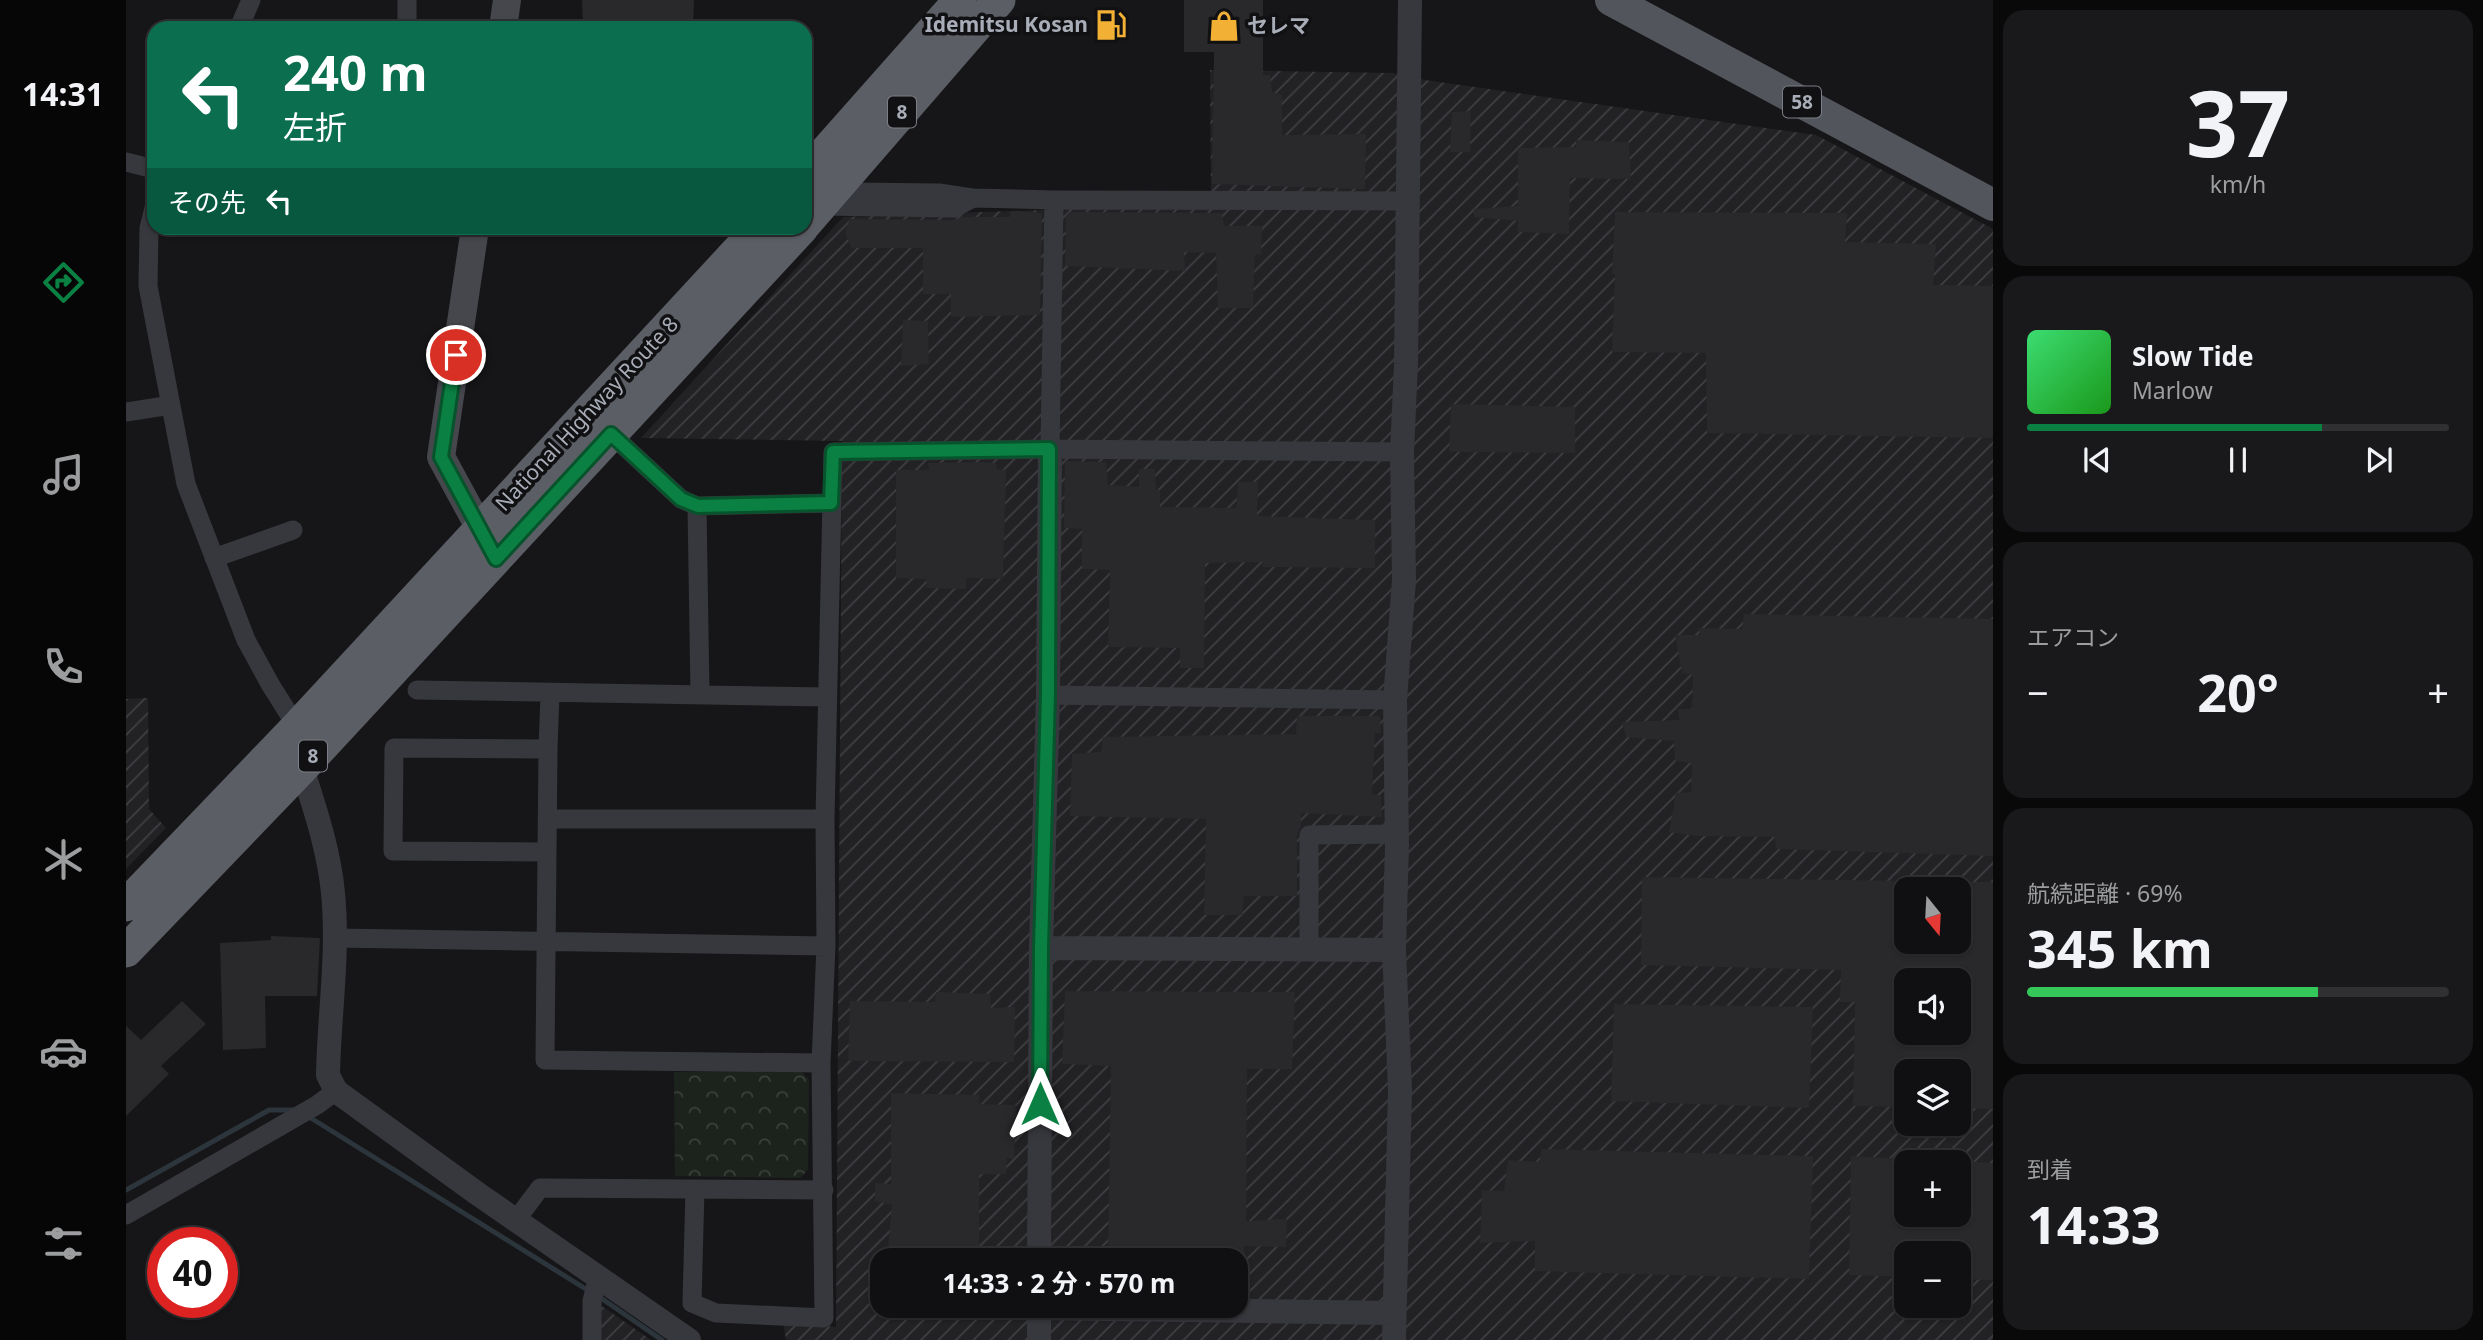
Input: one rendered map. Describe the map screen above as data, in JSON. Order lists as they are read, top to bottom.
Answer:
{
  "streets": {
    "highway": ["8", "National Highway Route 8"],
    "main road": ["58"]
  },
  "places": {
    "fuel station": ["Idemitsu Kosan"],
    "shop": ["セレマ"]
  },
  "north": "bottom",
  "page": {
    "tabs": "14:31",
    "tile": [
      ["37", "km/h"],
      "エアコン",
      ["航続距離 · 69%", "345 km"],
      ["到着", "14:33"]
    ],
    "turn": ["240 m", "左折"],
    "then": "その先",
    "song": ["Slow Tide", "Marlow"],
    "heat": ["−", "20°", "+"],
    "map_buttons": ["+", "−"],
    "limit": "40",
    "trip": "14:33 · 2 分 · 570 m"
  }
}
